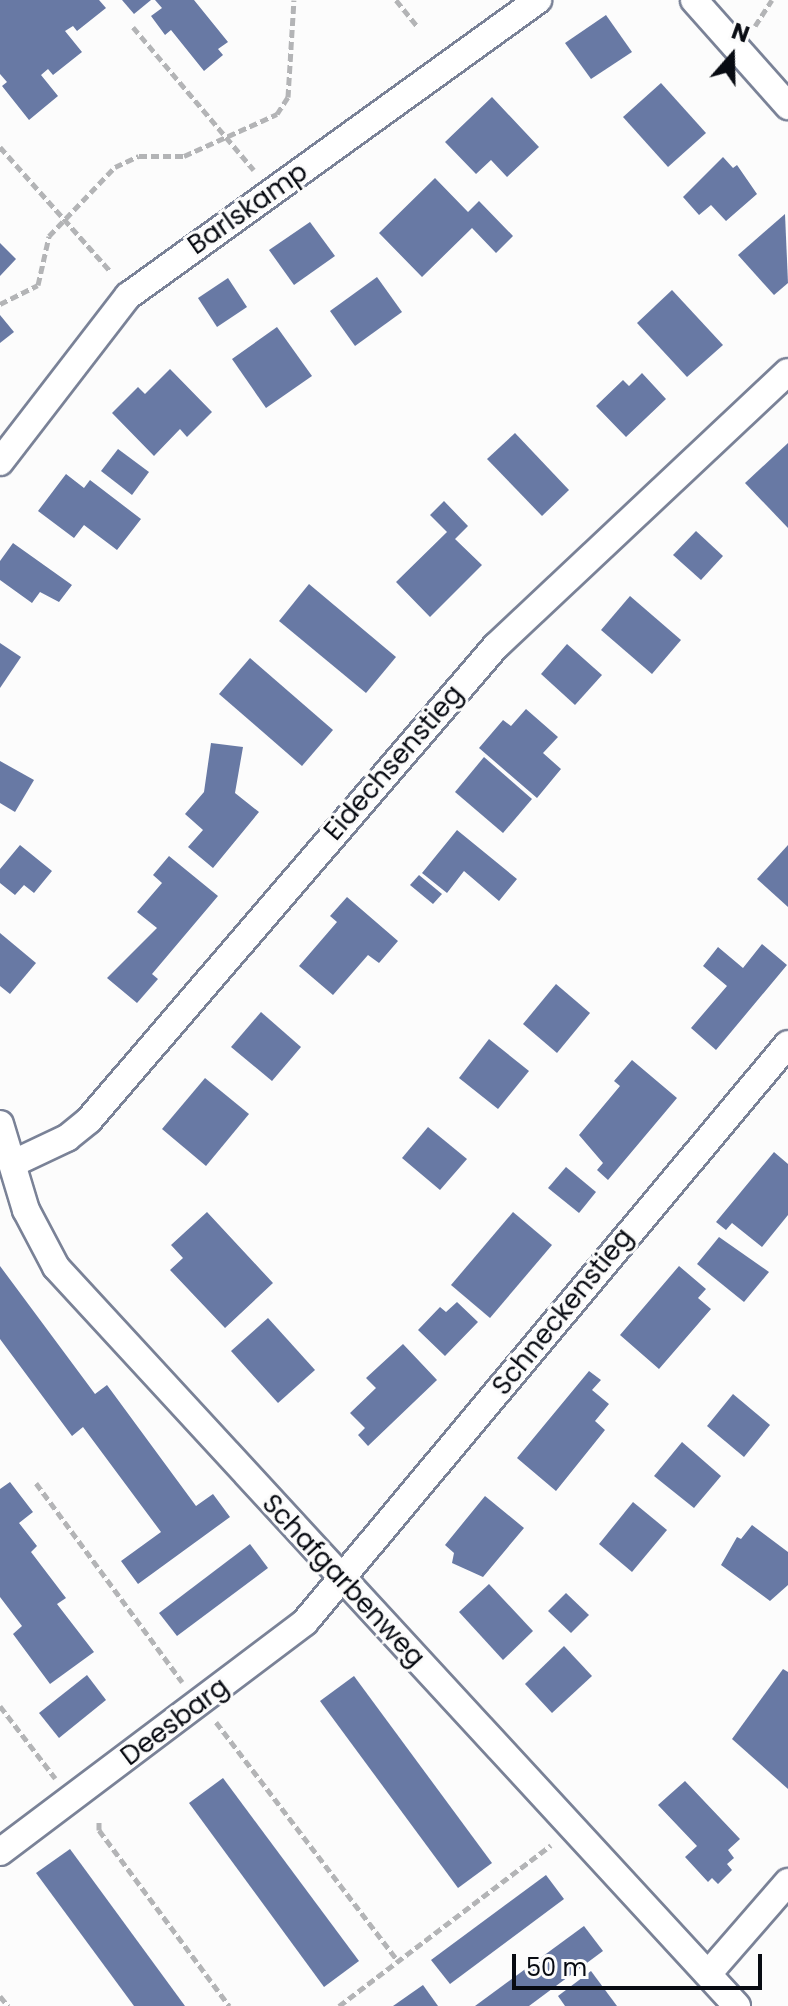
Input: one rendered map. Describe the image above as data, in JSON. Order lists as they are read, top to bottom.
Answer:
{
  "streets": {
    "street": [
      "Barlskamp",
      "Eidechsenstieg",
      "Schneckenstieg",
      "Schafgarbenweg",
      "Deesbarg"
    ]
  },
  "crossings": [
    ["Eidechsenstieg", "Schafgarbenweg"],
    ["Schneckenstieg", "Schafgarbenweg"],
    ["Schneckenstieg", "Deesbarg"],
    ["Schafgarbenweg", "Deesbarg"]
  ],
  "scale_bar": "50 m",
  "north": "top"
}
